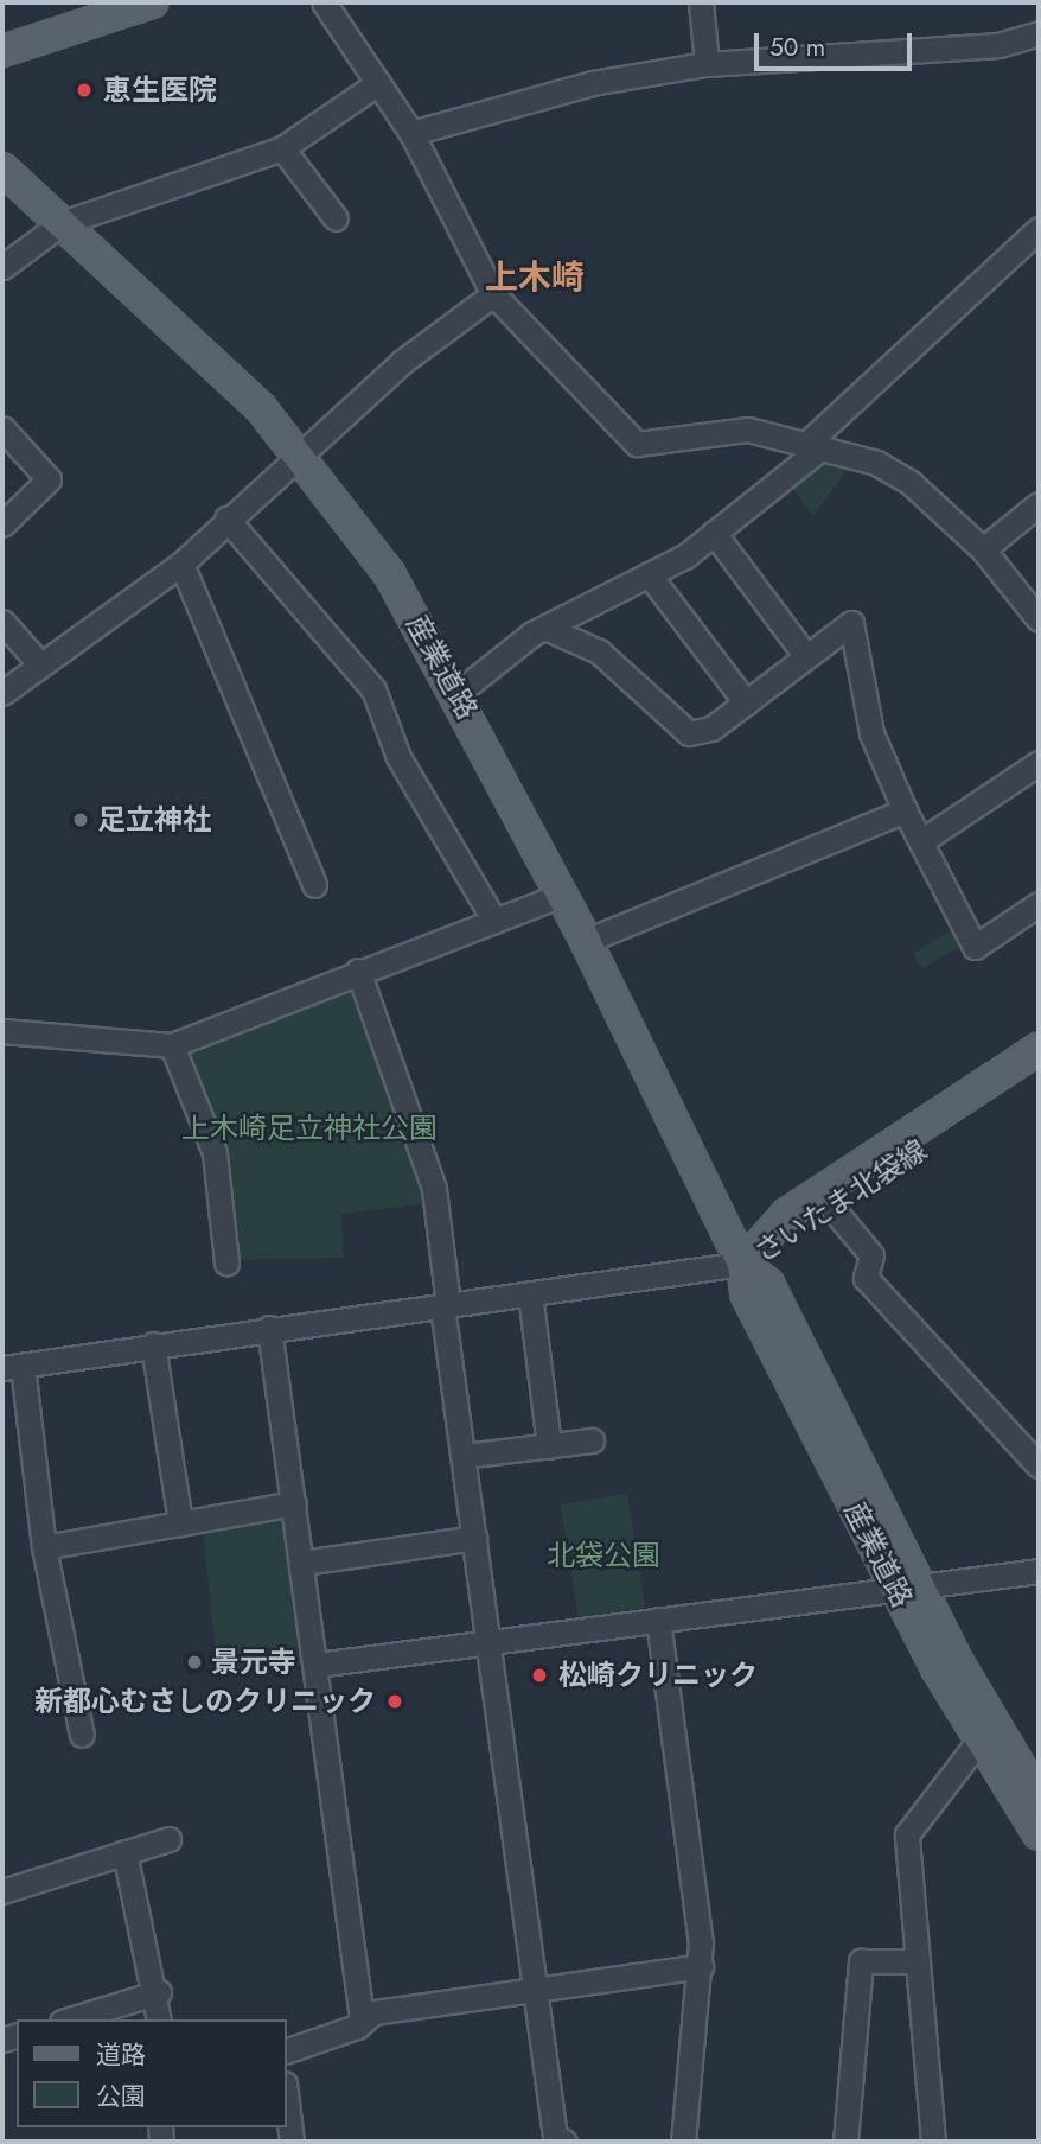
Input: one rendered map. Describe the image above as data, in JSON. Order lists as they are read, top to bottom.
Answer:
{
  "streets": {
    "main road": ["産業道路", "さいたま北袋線"]
  },
  "crossings": [
    ["産業道路", "さいたま北袋線"]
  ],
  "districts": ["上木崎"],
  "parks": ["上木崎足立神社公園", "北袋公園"],
  "places": [
    "恵生医院",
    "足立神社",
    "景元寺",
    "松崎クリニック",
    "新都心むさしのクリニック"
  ],
  "legend": ["道路", "公園"],
  "scale_bar": "50 m"
}
